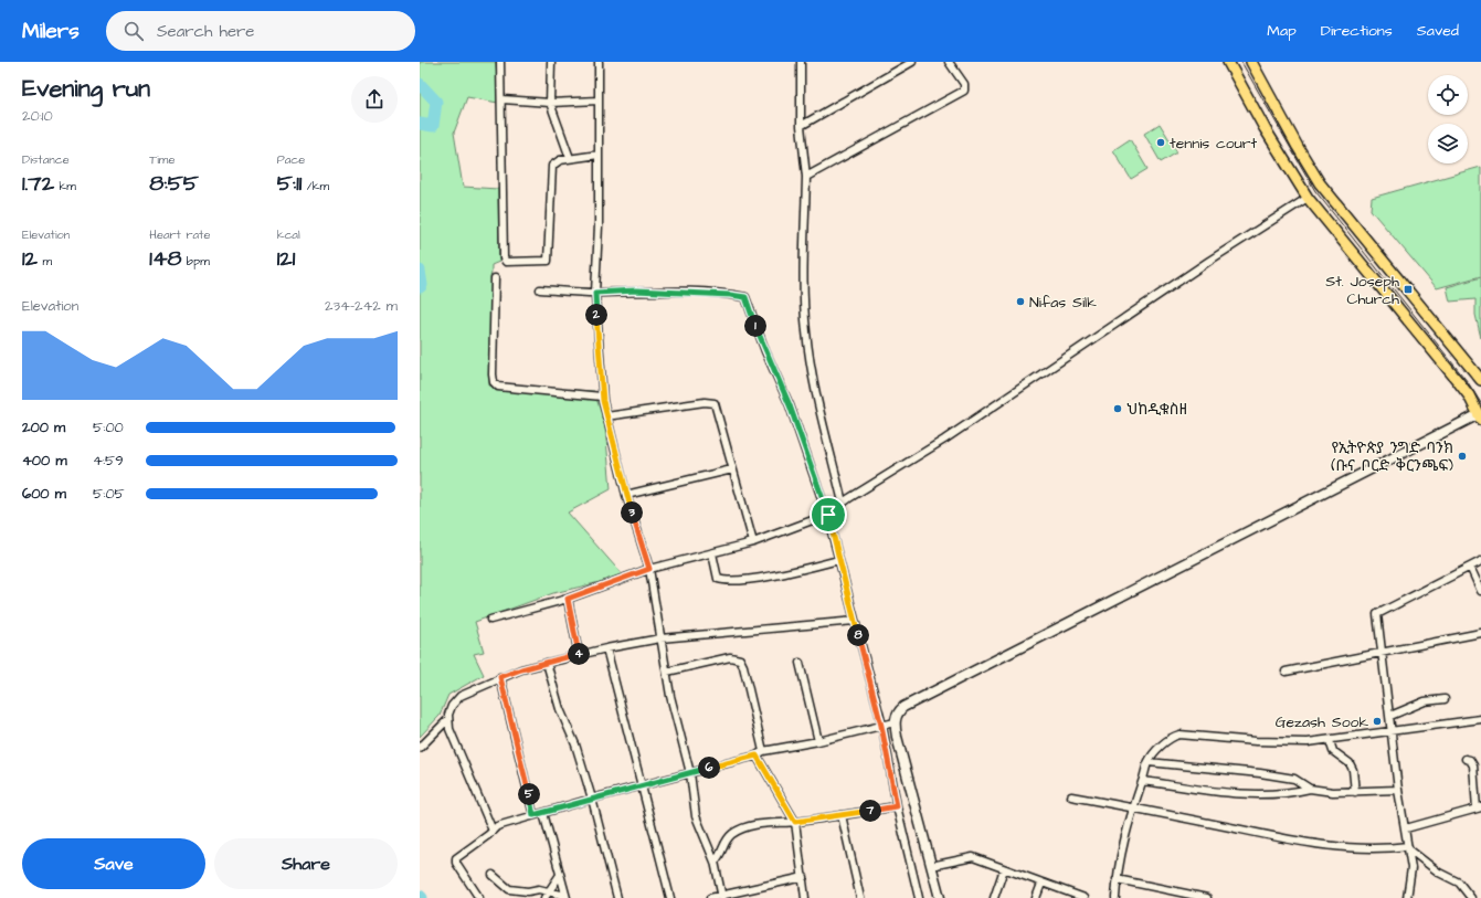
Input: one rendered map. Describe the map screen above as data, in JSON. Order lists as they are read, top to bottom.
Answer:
{
  "places": {
    "other": [
      "tennis court",
      "Nifas Silk",
      "ህከዲቁስዘ",
      "የኢትዮጵያ ንግድ ባንክ (ቡና ቦርድ ቅርንጫፍ)",
      "Gezash Sook"
    ],
    "transit": ["St. Joseph Church"]
  },
  "page": {
    "header": "Milers",
    "search": "Search here",
    "nav": ["Map", "Directions", "Saved"],
    "heading": ["Evening run", "20:10"],
    "stats": [
      ["Distance", "1.72 km"],
      ["Time", "8:55"],
      ["Pace", "5:11 /km"],
      ["Elevation", "12 m"],
      ["Heart rate", "148 bpm"],
      ["kcal", "121"]
    ],
    "chart": ["Elevation", "234–242 m"],
    "pins": [
      "2",
      "1",
      "3",
      "8",
      "4",
      "6",
      "5",
      "7"
    ],
    "list": [
      {
        "name": "200 m",
        "note": "5:00"
      },
      {
        "name": "400 m",
        "note": "4:59"
      },
      {
        "name": "600 m",
        "note": "5:05"
      }
    ],
    "buttons": ["Save", "Share"]
  }
}
